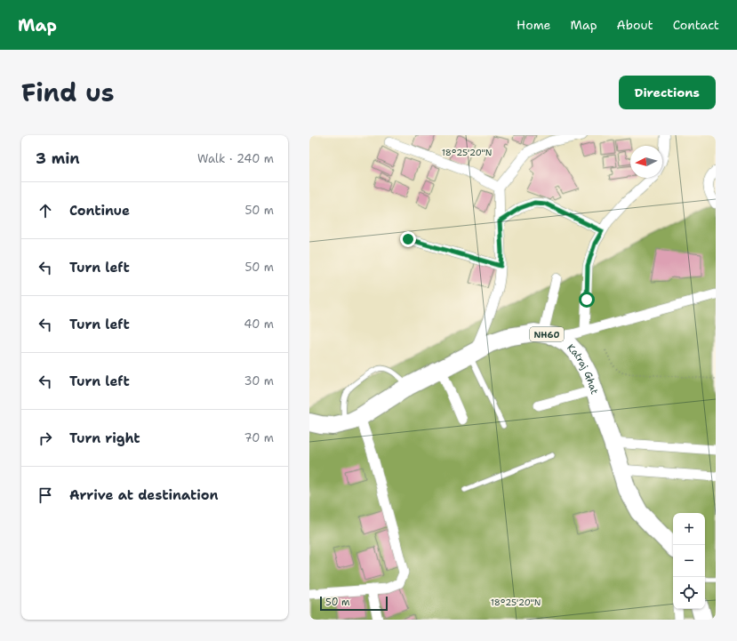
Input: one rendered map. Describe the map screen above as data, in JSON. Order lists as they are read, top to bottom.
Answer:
{
  "streets": {
    "highway": ["NH60", "Katraj Ghat"]
  },
  "crossings": [
    ["NH60", "Katraj Ghat"]
  ],
  "scale_bar": "50 m",
  "north": "left",
  "page": {
    "header": "Map",
    "nav": [
      "Home",
      "Map",
      "About",
      "Contact"
    ],
    "title": "Find us",
    "buttons": "Directions",
    "heading": ["3 min", "Walk · 240 m"],
    "list": [
      ["Continue", "50 m"],
      ["Turn left", "50 m"],
      ["Turn left", "40 m"],
      ["Turn left", "30 m"],
      ["Turn right", "70 m"],
      "Arrive at destination"
    ],
    "map_buttons": ["+", "−"],
    "scale": "50 m"
  },
  "coordinates": ["18°25'20\"N"]
}
